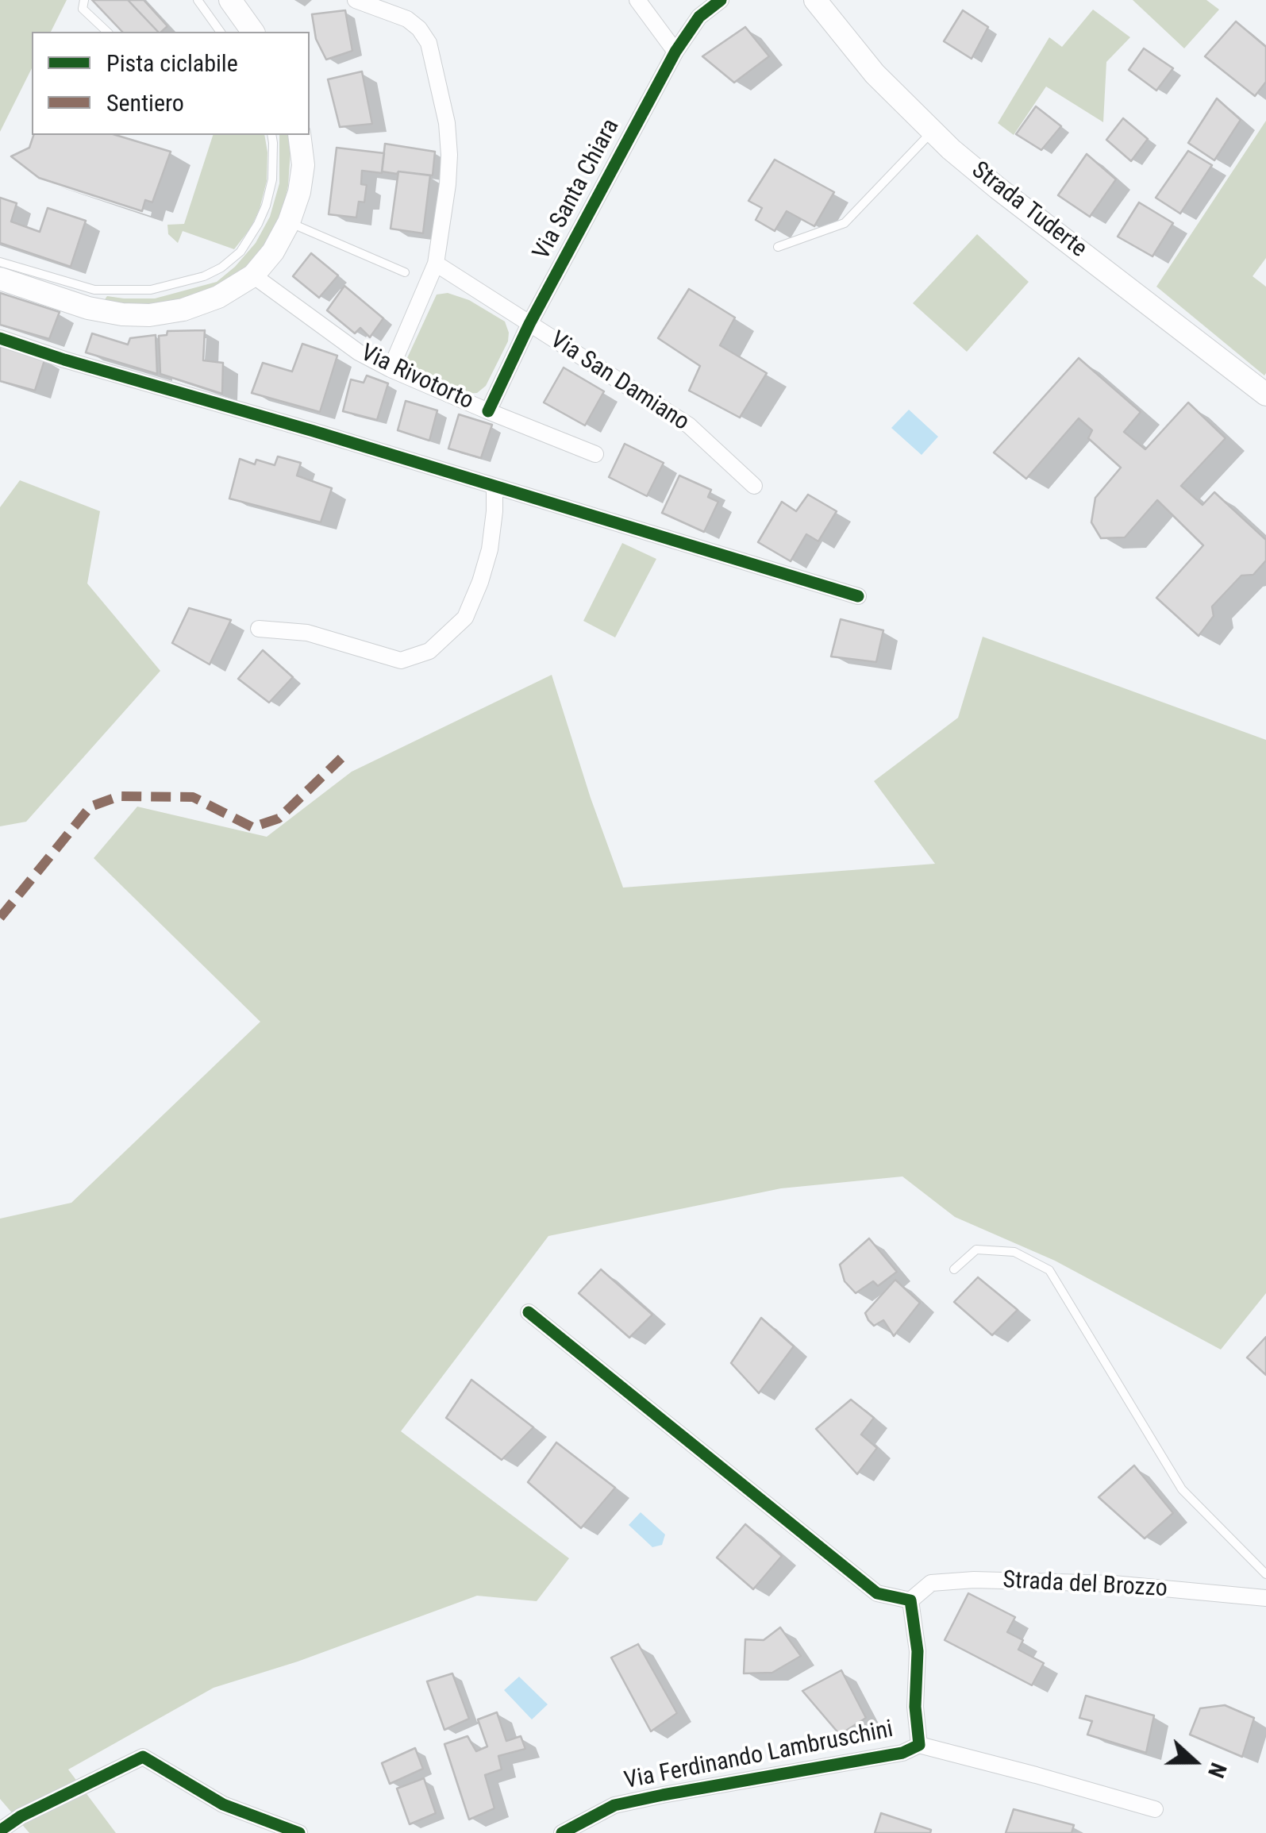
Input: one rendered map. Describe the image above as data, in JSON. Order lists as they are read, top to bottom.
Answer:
{
  "streets": {
    "main road": ["Strada Tuderte"],
    "street": [
      "Via Santa Chiara",
      "Via Rivotorto",
      "Via San Damiano",
      "Strada del Brozzo",
      "Via Ferdinando Lambruschini"
    ]
  },
  "crossings": [
    ["Via Santa Chiara", "Via Rivotorto"],
    ["Via Santa Chiara", "Via San Damiano"],
    ["Strada del Brozzo", "Via Ferdinando Lambruschini"]
  ],
  "legend": ["Pista ciclabile", "Sentiero"],
  "north": "right"
}
